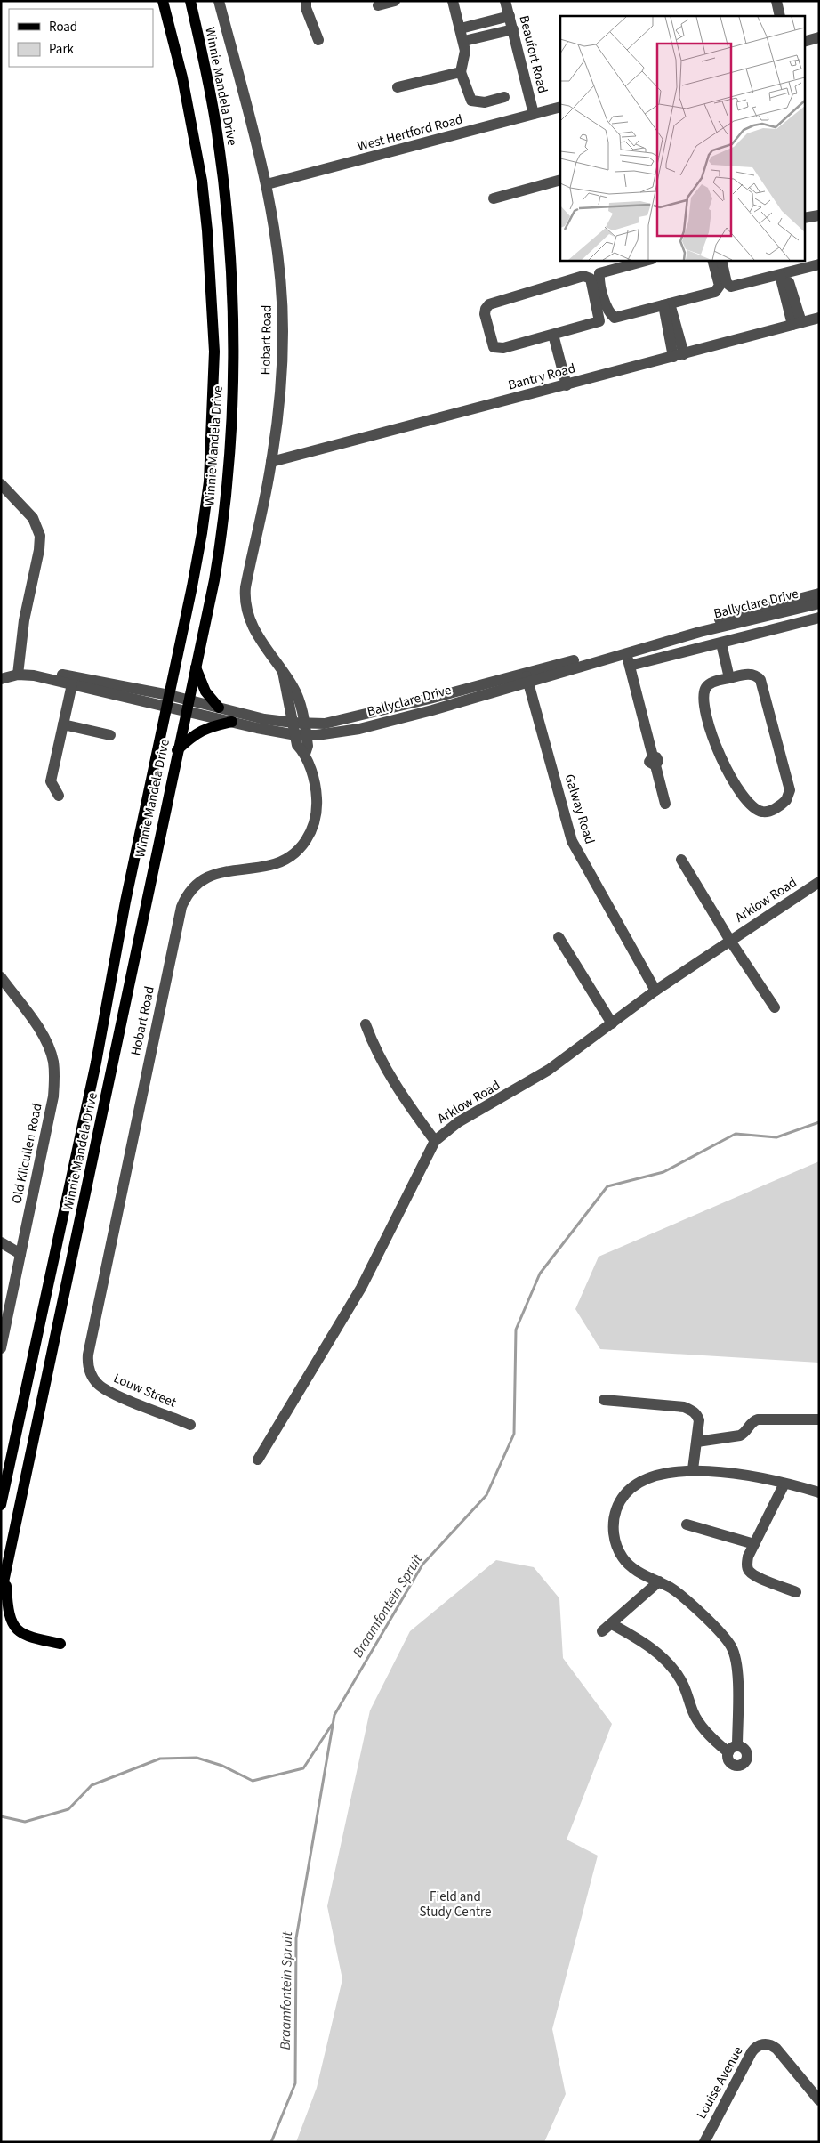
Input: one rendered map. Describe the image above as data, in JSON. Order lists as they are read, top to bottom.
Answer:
{
  "streets": {
    "main road": ["Winnie Mandela Drive"],
    "street": [
      "Beaufort Road",
      "West Hertford Road",
      "Hobart Road",
      "Bantry Road",
      "Ballyclare Drive",
      "Galway Road",
      "Arklow Road",
      "Old Kilcullen Road",
      "Louw Street",
      "Louise Avenue"
    ]
  },
  "crossings": [
    ["Beaufort Road", "West Hertford Road"],
    ["Winnie Mandela Drive", "Ballyclare Drive"],
    ["West Hertford Road", "Hobart Road"],
    ["Hobart Road", "Bantry Road"],
    ["Hobart Road", "Ballyclare Drive"],
    ["Hobart Road", "Louw Street"],
    ["Ballyclare Drive", "Galway Road"],
    ["Galway Road", "Arklow Road"]
  ],
  "water": ["Braamfontein Spruit"],
  "parks": ["Field and Study Centre"],
  "legend": ["Road", "Park"]
}
